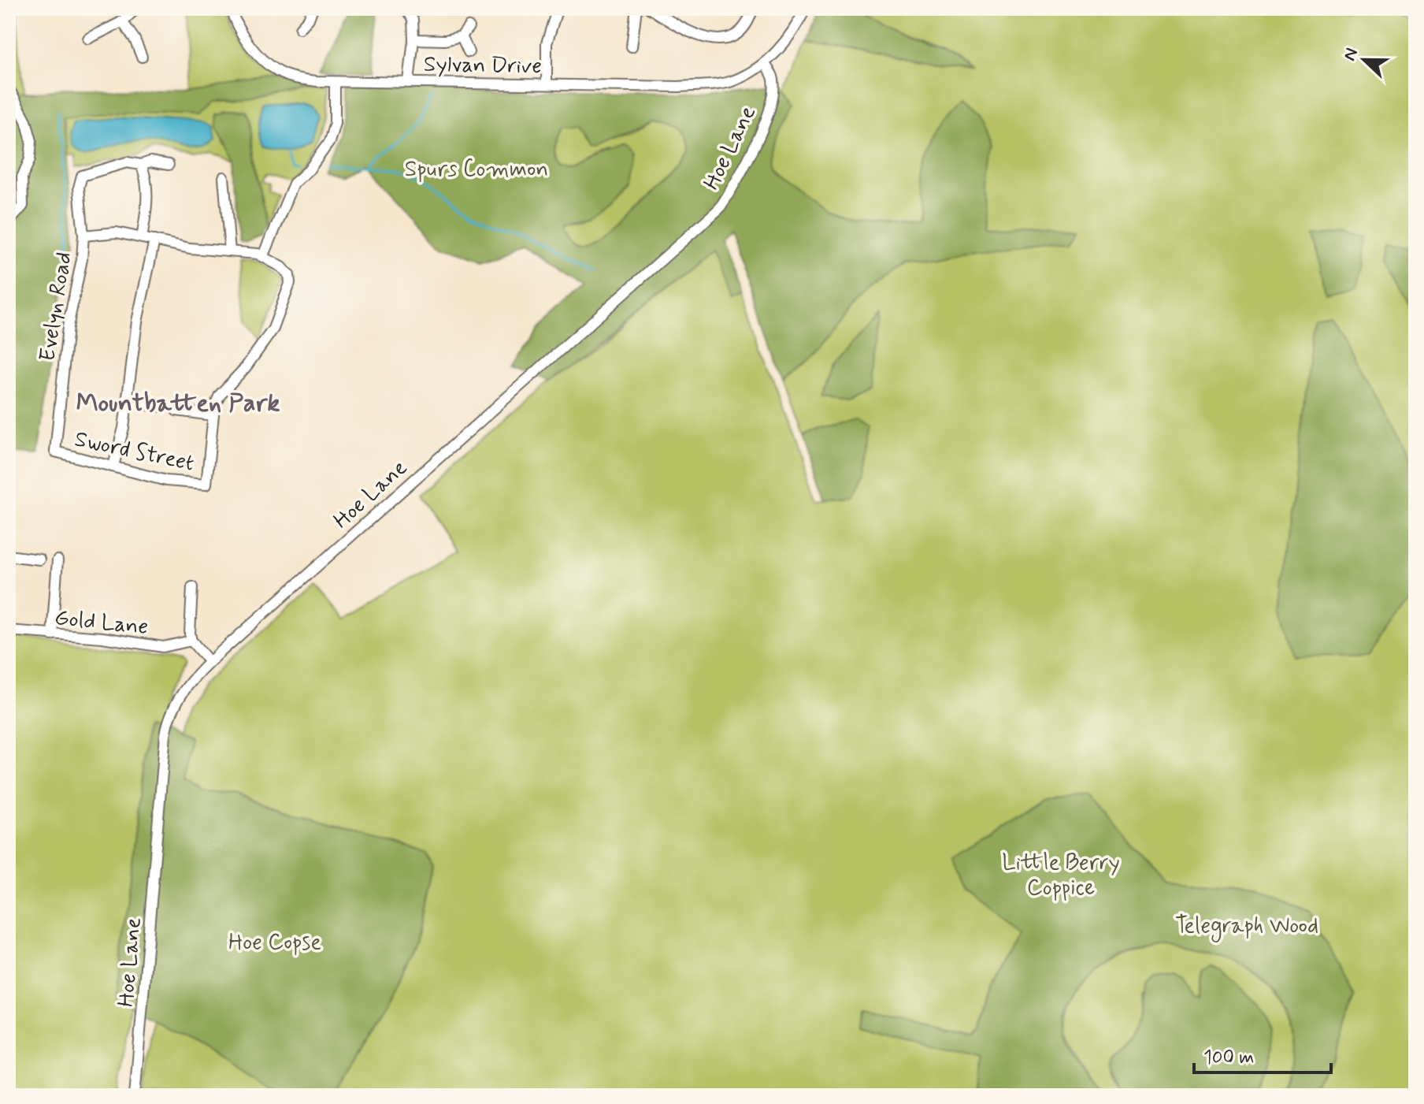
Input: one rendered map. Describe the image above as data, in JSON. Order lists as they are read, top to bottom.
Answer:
{
  "streets": {
    "street": [
      "Sylvan Drive",
      "Hoe Lane",
      "Evelyn Road",
      "Sword Street",
      "Gold Lane"
    ]
  },
  "crossings": [
    ["Sylvan Drive", "Hoe Lane"],
    ["Evelyn Road", "Sword Street"]
  ],
  "districts": ["Mountbatten Park"],
  "parks": [
    "Spurs Common",
    "Little Berry Coppice",
    "Telegraph Wood",
    "Hoe Copse"
  ],
  "scale_bar": "100 m",
  "north": "left"
}
